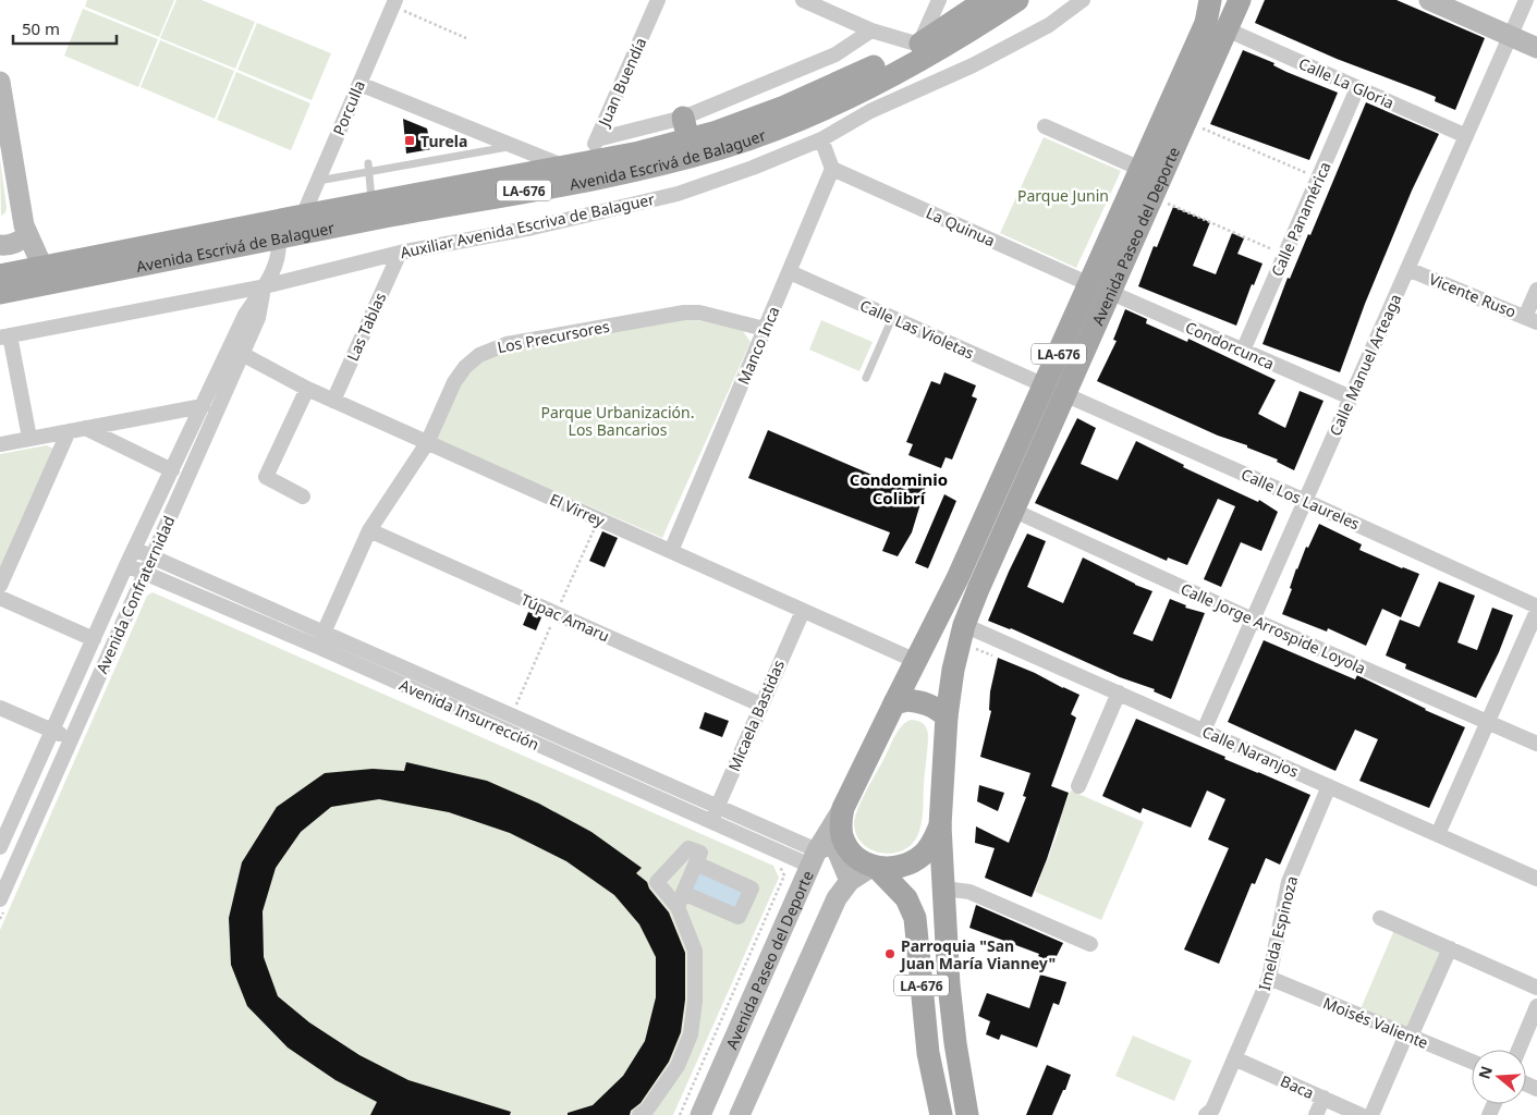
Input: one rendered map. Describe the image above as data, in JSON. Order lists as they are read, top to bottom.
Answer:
{
  "streets": {
    "main road": ["Avenida Escrivá de Balaguer", "LA-676", "Avenida Paseo del Deporte"],
    "street": [
      "Juan Buendía",
      "Calle La Gloria",
      "Porculla",
      "Calle Panamérica",
      "Auxiliar Avenida Escriva de Balaguer",
      "La Quinua",
      "Vicente Ruso",
      "Las Tablas",
      "Calle Las Violetas",
      "Los Precursores",
      "Manco Inca",
      "Condorcunca",
      "Calle Manuel Arteaga",
      "Calle Los Laureles",
      "El Virrey",
      "Avenida Confraternidad",
      "Túpac Amaru",
      "Calle Jorge Arrospide Loyola",
      "Avenida Insurrección",
      "Micaela Bastidas",
      "Calle Naranjos",
      "Imelda Espinoza",
      "Moisés Valiente",
      "Baca"
    ]
  },
  "crossings": [
    ["Juan Buendía", "Avenida Escrivá de Balaguer"],
    ["Calle La Gloria", "Calle Panamérica"],
    ["Calle La Gloria", "Avenida Paseo del Deporte"],
    ["Calle La Gloria", "Calle Manuel Arteaga"],
    ["Porculla", "Avenida Escrivá de Balaguer"],
    ["Avenida Escrivá de Balaguer", "Avenida Confraternidad"],
    ["LA-676", "Avenida Paseo del Deporte"],
    ["Calle Panamérica", "Condorcunca"],
    ["Auxiliar Avenida Escriva de Balaguer", "Las Tablas"],
    ["Auxiliar Avenida Escriva de Balaguer", "Avenida Confraternidad"],
    ["La Quinua", "Avenida Paseo del Deporte"],
    ["La Quinua", "Manco Inca"],
    ["La Quinua", "Condorcunca"],
    ["Avenida Paseo del Deporte", "Calle Las Violetas"],
    ["Avenida Paseo del Deporte", "Condorcunca"],
    ["Avenida Paseo del Deporte", "Calle Los Laureles"],
    ["Avenida Paseo del Deporte", "El Virrey"],
    ["Avenida Paseo del Deporte", "Calle Jorge Arrospide Loyola"],
    ["Avenida Paseo del Deporte", "Avenida Insurrección"],
    ["Avenida Paseo del Deporte", "Calle Naranjos"],
    ["Vicente Ruso", "Calle Manuel Arteaga"],
    ["Las Tablas", "El Virrey"],
    ["Calle Las Violetas", "Manco Inca"],
    ["Calle Las Violetas", "Calle Los Laureles"],
    ["Los Precursores", "Manco Inca"],
    ["Los Precursores", "El Virrey"],
    ["Los Precursores", "Túpac Amaru"],
    ["Los Precursores", "Avenida Insurrección"],
    ["Manco Inca", "El Virrey"],
    ["Condorcunca", "Calle Manuel Arteaga"],
    ["Calle Manuel Arteaga", "Calle Los Laureles"],
    ["Calle Manuel Arteaga", "Calle Jorge Arrospide Loyola"],
    ["Calle Manuel Arteaga", "Calle Naranjos"],
    ["El Virrey", "Avenida Confraternidad"],
    ["El Virrey", "Micaela Bastidas"],
    ["Avenida Confraternidad", "Avenida Insurrección"],
    ["Túpac Amaru", "Micaela Bastidas"],
    ["Avenida Insurrección", "Micaela Bastidas"],
    ["Calle Naranjos", "Imelda Espinoza"],
    ["Imelda Espinoza", "Moisés Valiente"],
    ["Imelda Espinoza", "Baca"]
  ],
  "districts": ["Condominio Colibrí"],
  "parks": ["Parque Junin", "Parque Urbanización. Los Bancarios"],
  "places": {
    "transit": ["Turela"],
    "other": ["Parroquia \"San Juan María Vianney\""]
  },
  "scale_bar": "50 m",
  "north": "left"
}
